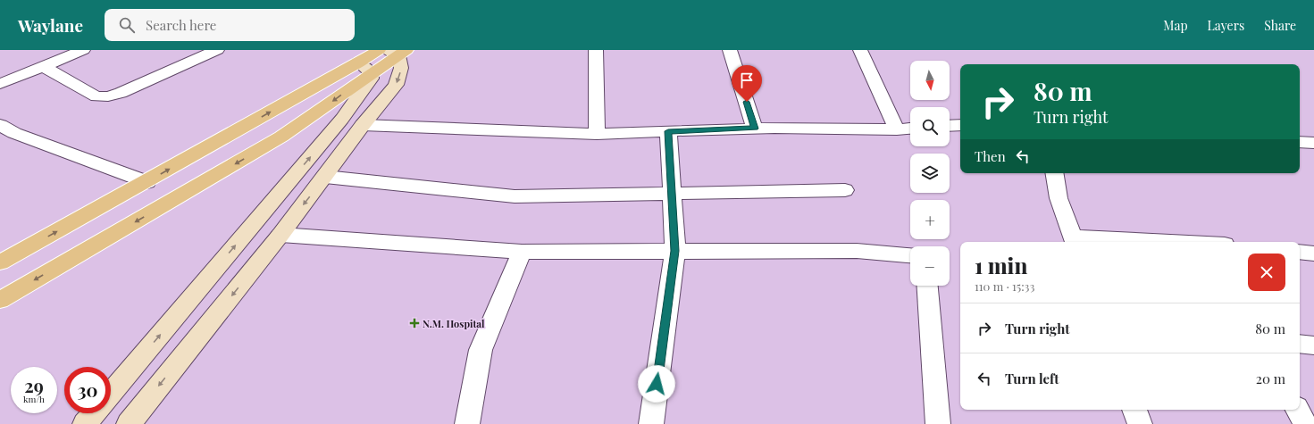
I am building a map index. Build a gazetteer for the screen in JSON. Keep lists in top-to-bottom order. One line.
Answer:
{"places":{"health":["N.M. Hospital"]},"north":"bottom","page":{"header":"Waylane","search":"Search here","nav":["Map","Layers","Share"],"map_buttons":["+","−"],"turn":["80 m","Turn right"],"then":"Then","heading":["1 min","110 m · 15:33"],"list":[{"name":"Turn right","value":"80 m"},{"name":"Turn left","value":"20 m"}],"speed":"29 km/h","limit":"30"}}
